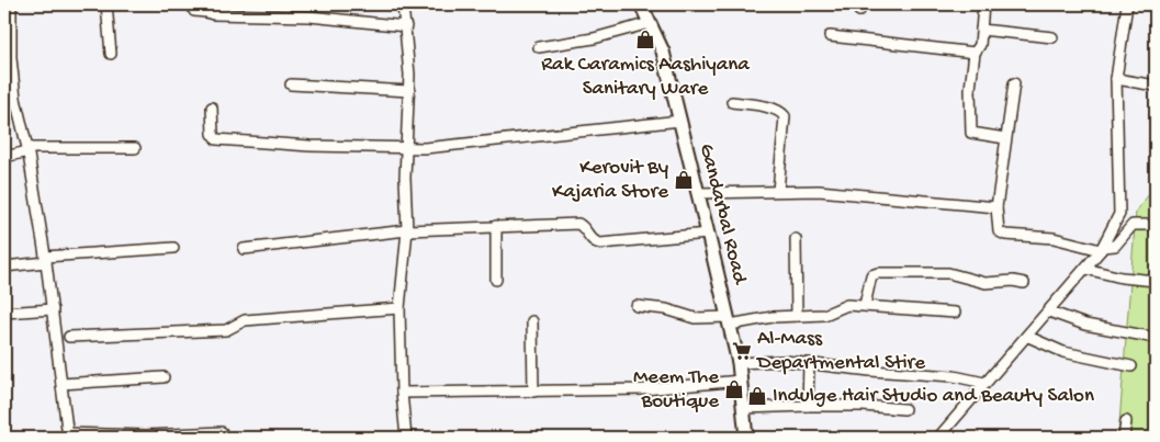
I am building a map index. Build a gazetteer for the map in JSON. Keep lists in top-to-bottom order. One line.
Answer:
{"streets":{"main road":["Gandarbal Road"]},"places":{"shop":["Rak Caramics Aashiyana Sanitary Ware","Kerovit By Kajaria Store","Meem The Boutique","Indulge Hair Studio and Beauty Salon"],"supermarket":["Al-Mass Departmental Stire"]}}
